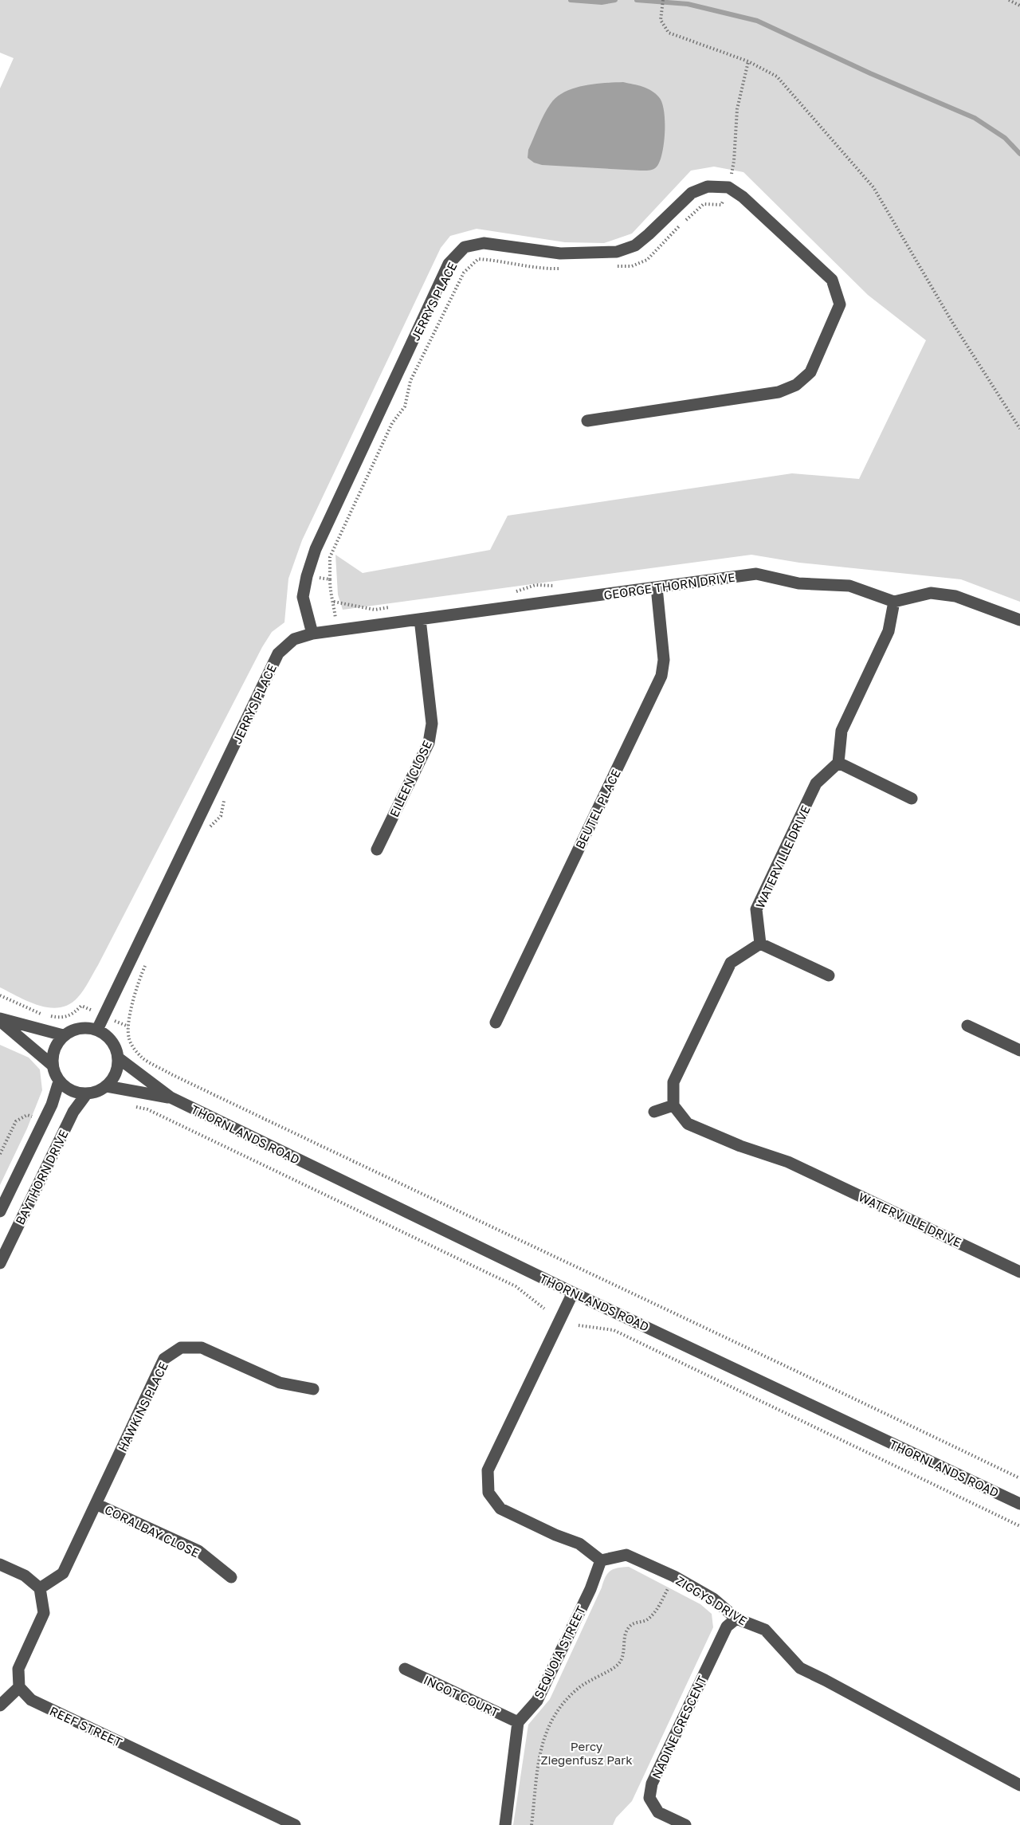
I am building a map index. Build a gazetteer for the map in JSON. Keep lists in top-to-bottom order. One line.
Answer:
{"streets":{"street":["JERRYS PLACE","GEORGE THORN DRIVE","EILEEN CLOSE","BEUTEL PLACE","WATERVILLE DRIVE","THORNLANDS ROAD","BAYTHORN DRIVE","HAWKINS PLACE","CORALBAY CLOSE","ZIGGYS DRIVE","SEQUOIA STREET","INGOT COURT","REEF STREET","NADINE CRESCENT"]},"crossings":[["JERRYS PLACE","GEORGE THORN DRIVE"],["JERRYS PLACE","THORNLANDS ROAD"],["JERRYS PLACE","BAYTHORN DRIVE"],["GEORGE THORN DRIVE","EILEEN CLOSE"],["GEORGE THORN DRIVE","BEUTEL PLACE"],["THORNLANDS ROAD","BAYTHORN DRIVE"],["HAWKINS PLACE","CORALBAY CLOSE"],["ZIGGYS DRIVE","SEQUOIA STREET"],["ZIGGYS DRIVE","NADINE CRESCENT"],["SEQUOIA STREET","INGOT COURT"]],"parks":["Percy Ziegenfusz Park"]}
